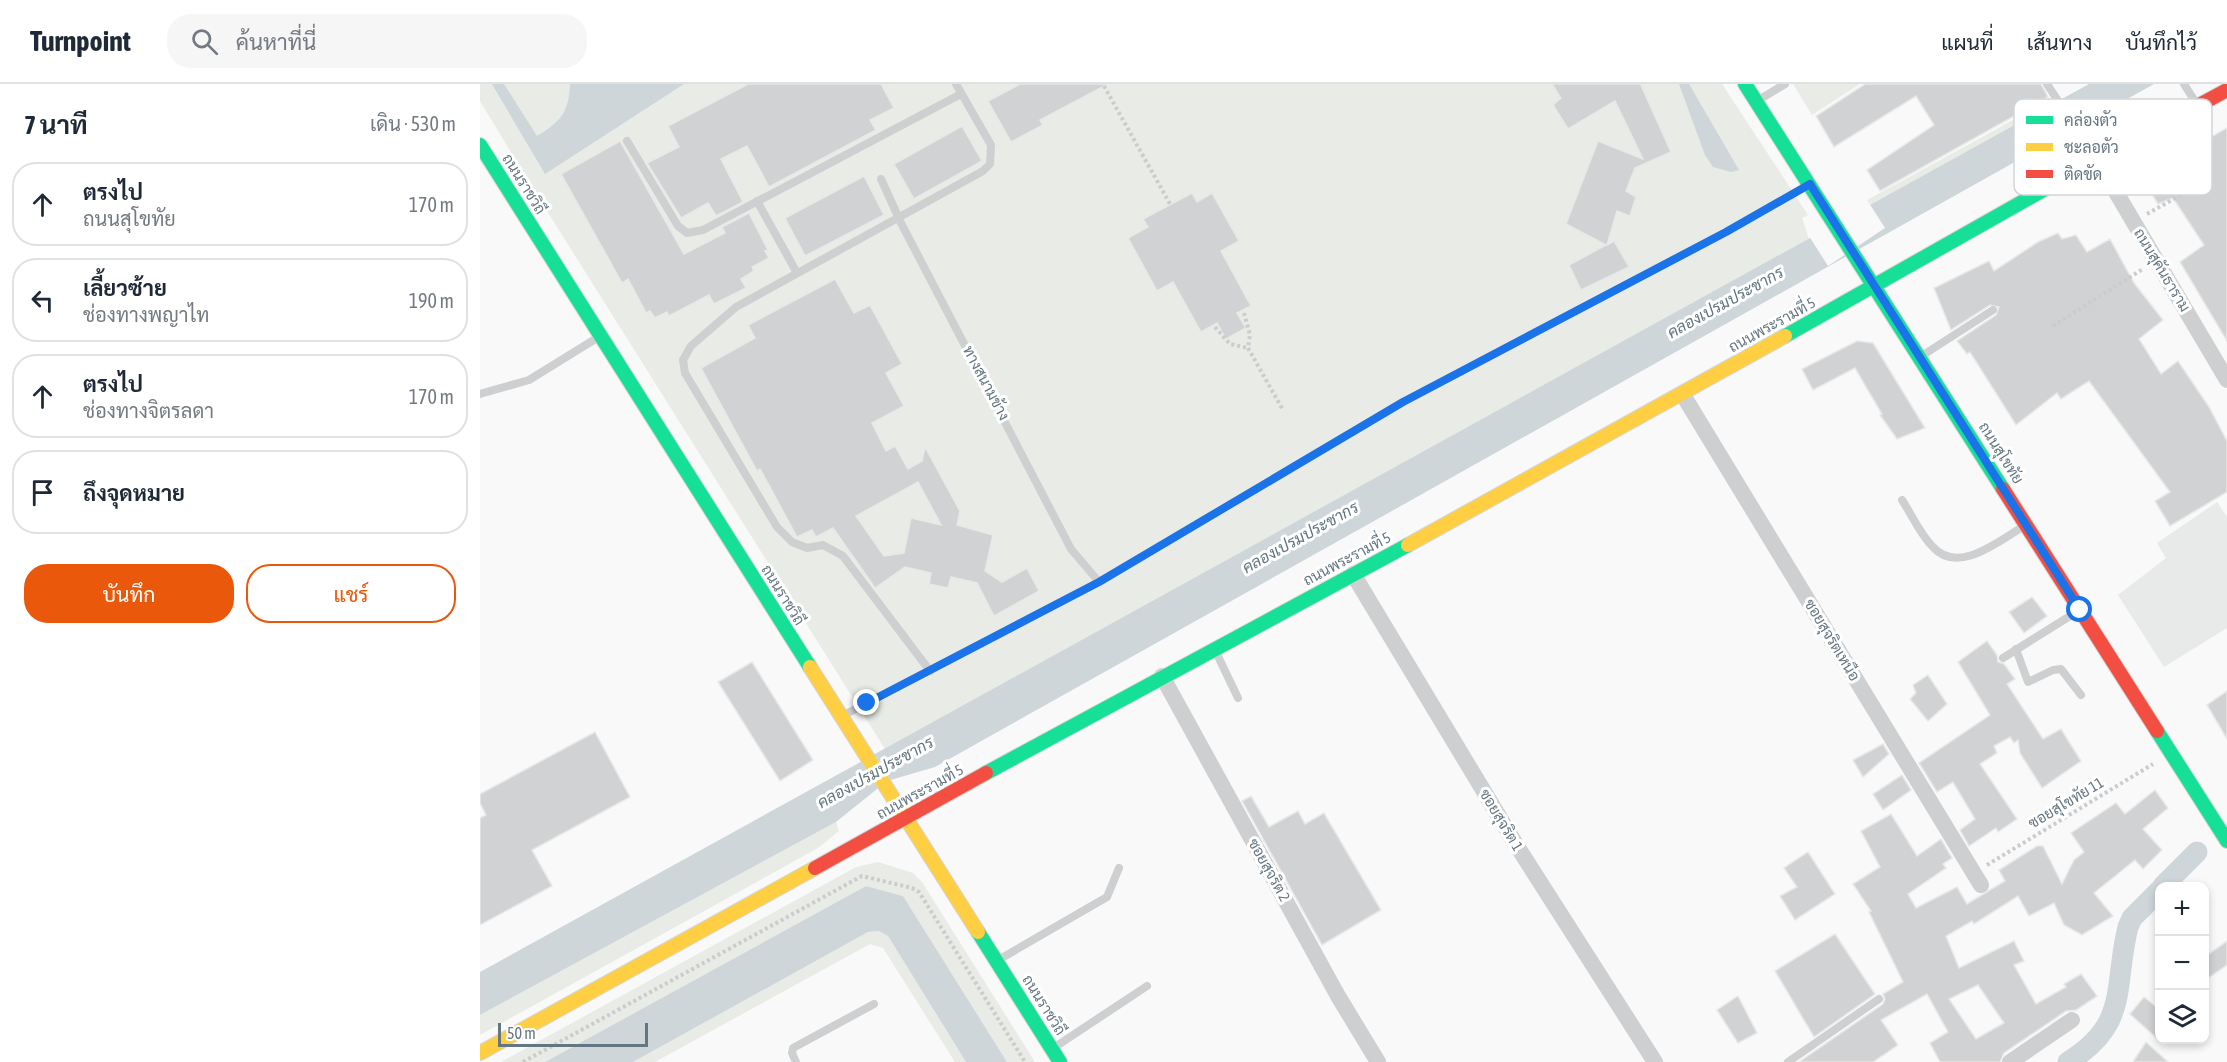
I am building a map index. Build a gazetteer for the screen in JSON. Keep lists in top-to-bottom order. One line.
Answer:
{"streets":{"main road":["ถนนราชวิถี","ถนนพระรามที่ 5","ถนนสุโขทัย"],"street":["ถนนสุคันธาราม","ซอยสุจริตเหนือ","ซอยสุจริต 1","ซอยสุจริต 2"],"lane":["ทางสนามข้าง"],"path":["ซอยสุโขทัย 11"]},"crossings":[["ถนนราชวิถี","ถนนพระรามที่ 5"],["ถนนพระรามที่ 5","ถนนสุโขทัย"],["ถนนพระรามที่ 5","ซอยสุจริตเหนือ"],["ถนนพระรามที่ 5","ซอยสุจริต 1"],["ถนนพระรามที่ 5","ซอยสุจริต 2"],["ถนนสุโขทัย","ซอยสุโขทัย 11"],["ซอยสุจริตเหนือ","ซอยสุโขทัย 11"]],"water":["คลองเปรมประชากร"],"legend":["คล่องตัว","ชะลอตัว","ติดขัด"],"scale_bar":"50 m","page":{"header":"Turnpoint","search":"ค้นหาที่นี่","nav":["แผนที่","เส้นทาง","บันทึกไว้"],"heading":["7 นาที","เดิน · 530 m"],"list":[["ตรงไป","ถนนสุโขทัย","170 m"],["เลี้ยวซ้าย","ช่องทางพญาไท","190 m"],["ตรงไป","ช่องทางจิตรลดา","170 m"],"ถึงจุดหมาย"],"buttons":["บันทึก","แชร์"],"map_buttons":["+","−"],"scale":"50 m"}}
